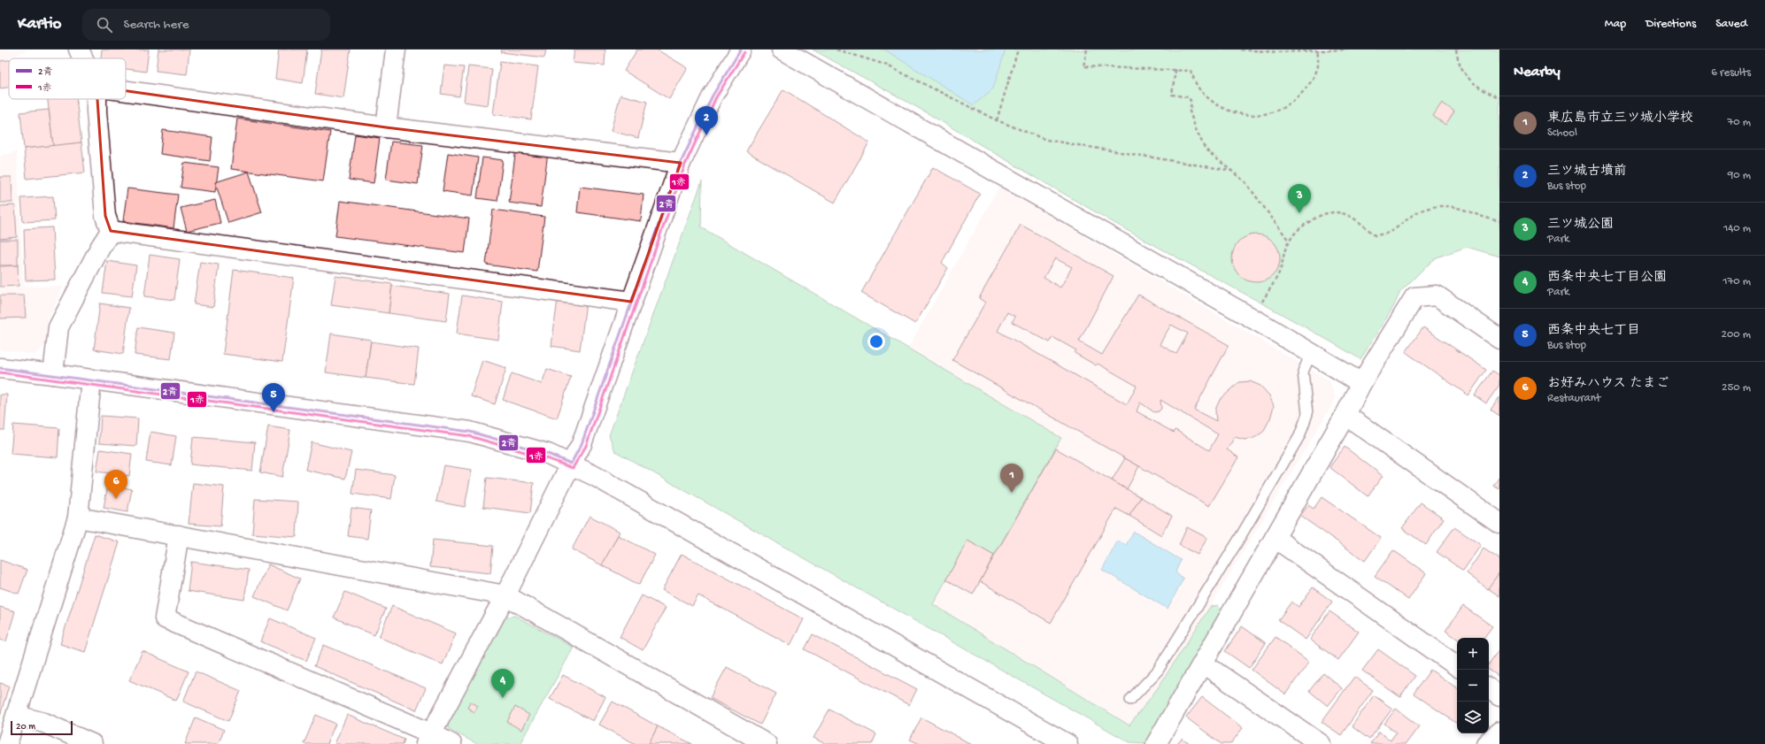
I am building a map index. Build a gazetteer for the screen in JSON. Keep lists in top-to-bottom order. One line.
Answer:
{"lines":["transit line 2青","transit line 1赤"],"legend":["2青","1赤"],"scale_bar":"20 m","page":{"header":"Kartio","search":"Search here","nav":["Map","Directions","Saved"],"heading":["Nearby","6 results"],"list":[{"mark":"1","name":"東広島市立三ツ城小学校","note":"School","value":"70 m"},{"mark":"2","name":"三ツ城古墳前","note":"Bus stop","value":"90 m"},{"mark":"3","name":"三ツ城公園","note":"Park","value":"140 m"},{"mark":"4","name":"西条中央七丁目公園","note":"Park","value":"170 m"},{"mark":"5","name":"西条中央七丁目","note":"Bus stop","value":"200 m"},{"mark":"6","name":"お好みハウス たまご","note":"Restaurant","value":"250 m"}],"pins":["2","3","5","1","6","4"],"map_buttons":["+","−"],"scale":"20 m"}}
